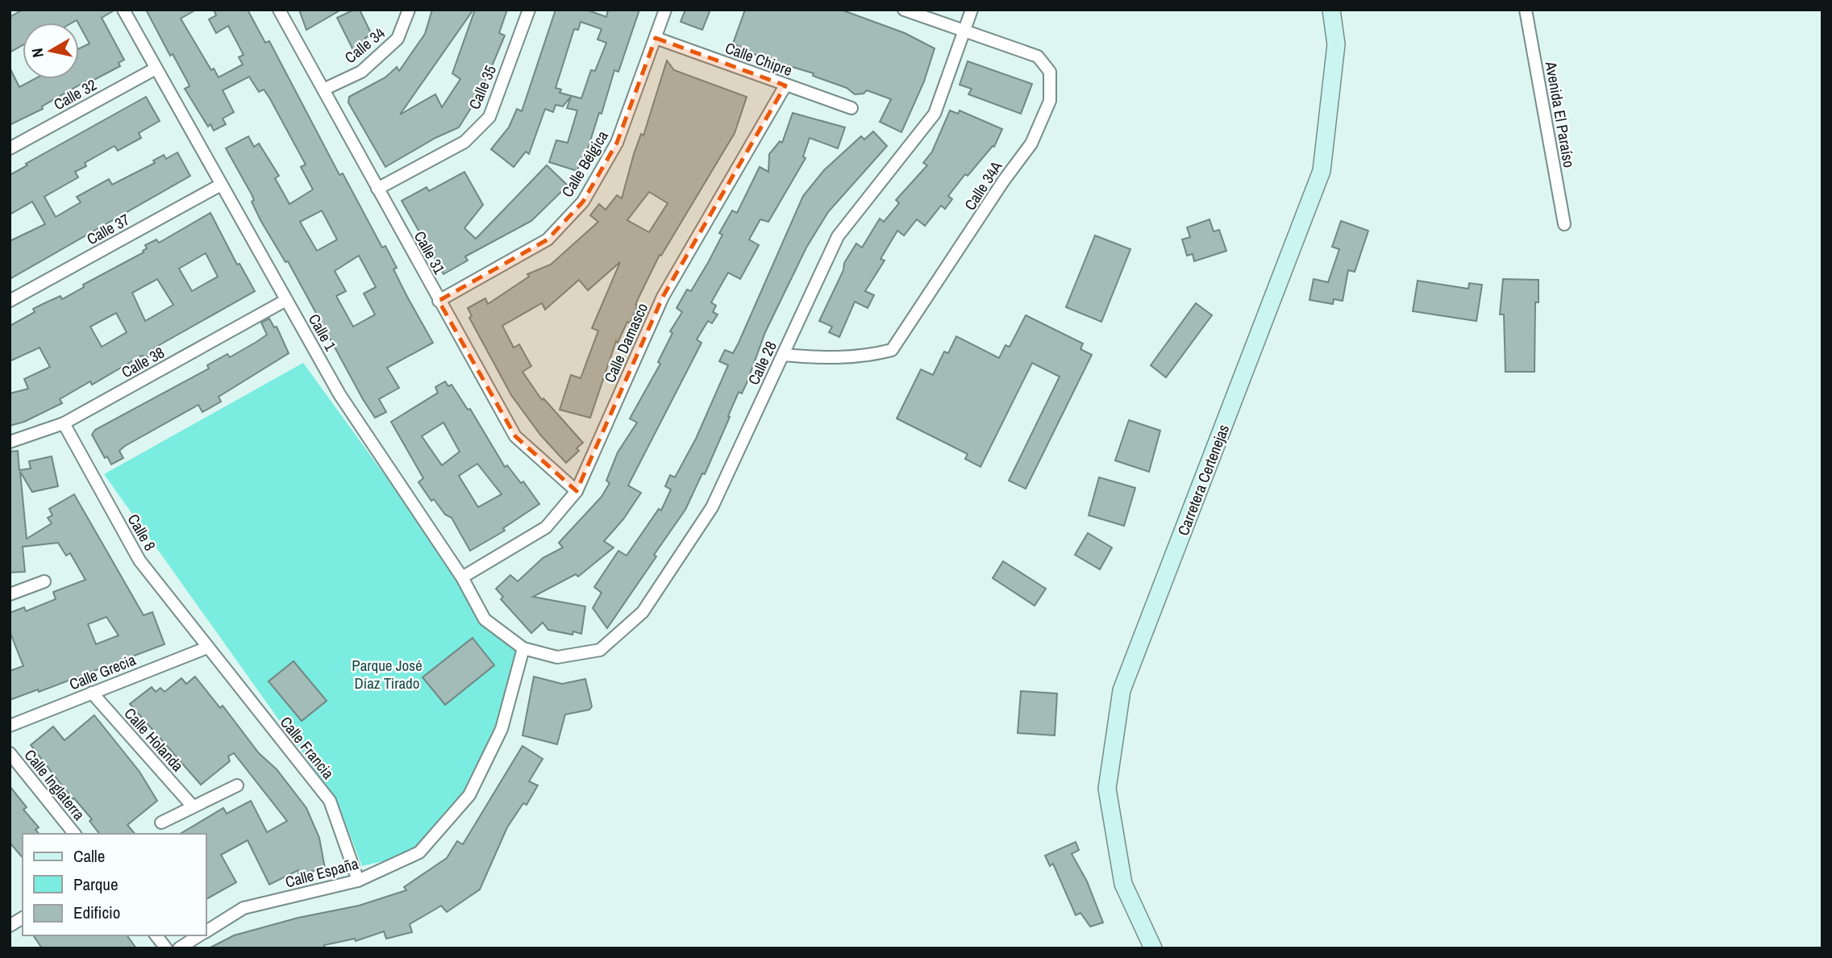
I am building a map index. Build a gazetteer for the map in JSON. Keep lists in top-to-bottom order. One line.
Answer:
{"streets":{"main road":["Carretera Certenejas"],"street":["Calle 34","Calle Chipre","Calle 35","Calle 32","Avenida El Paraíso","Calle Bélgica","Calle 34A","Calle 37","Calle 31","Calle 1","Calle Damasco","Calle 38","Calle 28","Calle 8","Calle Grecia","Calle Holanda","Calle Francia","Calle Inglaterra","Calle España"]},"crossings":[["Calle 34","Calle 31"],["Calle Chipre","Calle Bélgica"],["Calle Chipre","Calle Damasco"],["Calle 35","Calle 31"],["Calle 32","Calle 1"],["Calle Bélgica","Calle 31"],["Calle 34A","Calle 28"],["Calle 37","Calle 1"],["Calle 31","Calle Damasco"],["Calle 1","Calle Damasco"],["Calle 1","Calle 38"],["Calle 1","Calle 28"],["Calle 1","Calle España"],["Calle 38","Calle 8"],["Calle 28","Calle España"],["Calle 8","Calle Grecia"],["Calle 8","Calle Francia"],["Calle Grecia","Calle Holanda"],["Calle Grecia","Calle Francia"],["Calle Francia","Calle España"]],"parks":["Parque José Díaz Tirado"],"legend":["Calle","Parque","Edificio"],"north":"left"}
